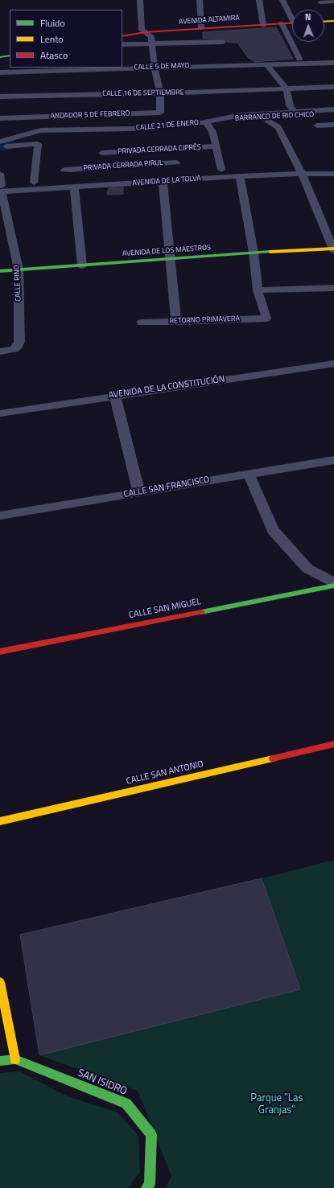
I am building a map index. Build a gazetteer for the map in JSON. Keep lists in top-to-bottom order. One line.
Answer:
{"streets":{"street":["AVENIDA ALTAMIRA","CALLE 5 DE MAYO","CALLE 16 DE SEPTIEMBRE","ANDADOR 5 DE FEBRERO","BARRANCO DE RIO CHICO","CALLE 21 DE ENERO","PRIVADA CERRADA CIPRÉS","PRIVADA CERRADA PIRUL","AVENIDA DE LA TOLVA","AVENIDA DE LOS MAESTROS","CALLE PINO","RETORNO PRIMAVERA","AVENIDA DE LA CONSTITUCIÓN","CALLE SAN FRANCISCO","CALLE SAN MIGUEL","CALLE SAN ANTONIO","SAN ISIDRO"]},"crossings":[["CALLE 16 DE SEPTIEMBRE","ANDADOR 5 DE FEBRERO"],["BARRANCO DE RIO CHICO","CALLE 21 DE ENERO"],["AVENIDA DE LA TOLVA","CALLE PINO"],["AVENIDA DE LOS MAESTROS","CALLE PINO"]],"parks":["Parque \"Las Granjas\""],"legend":["Fluido","Lento","Atasco"],"north":"top"}
